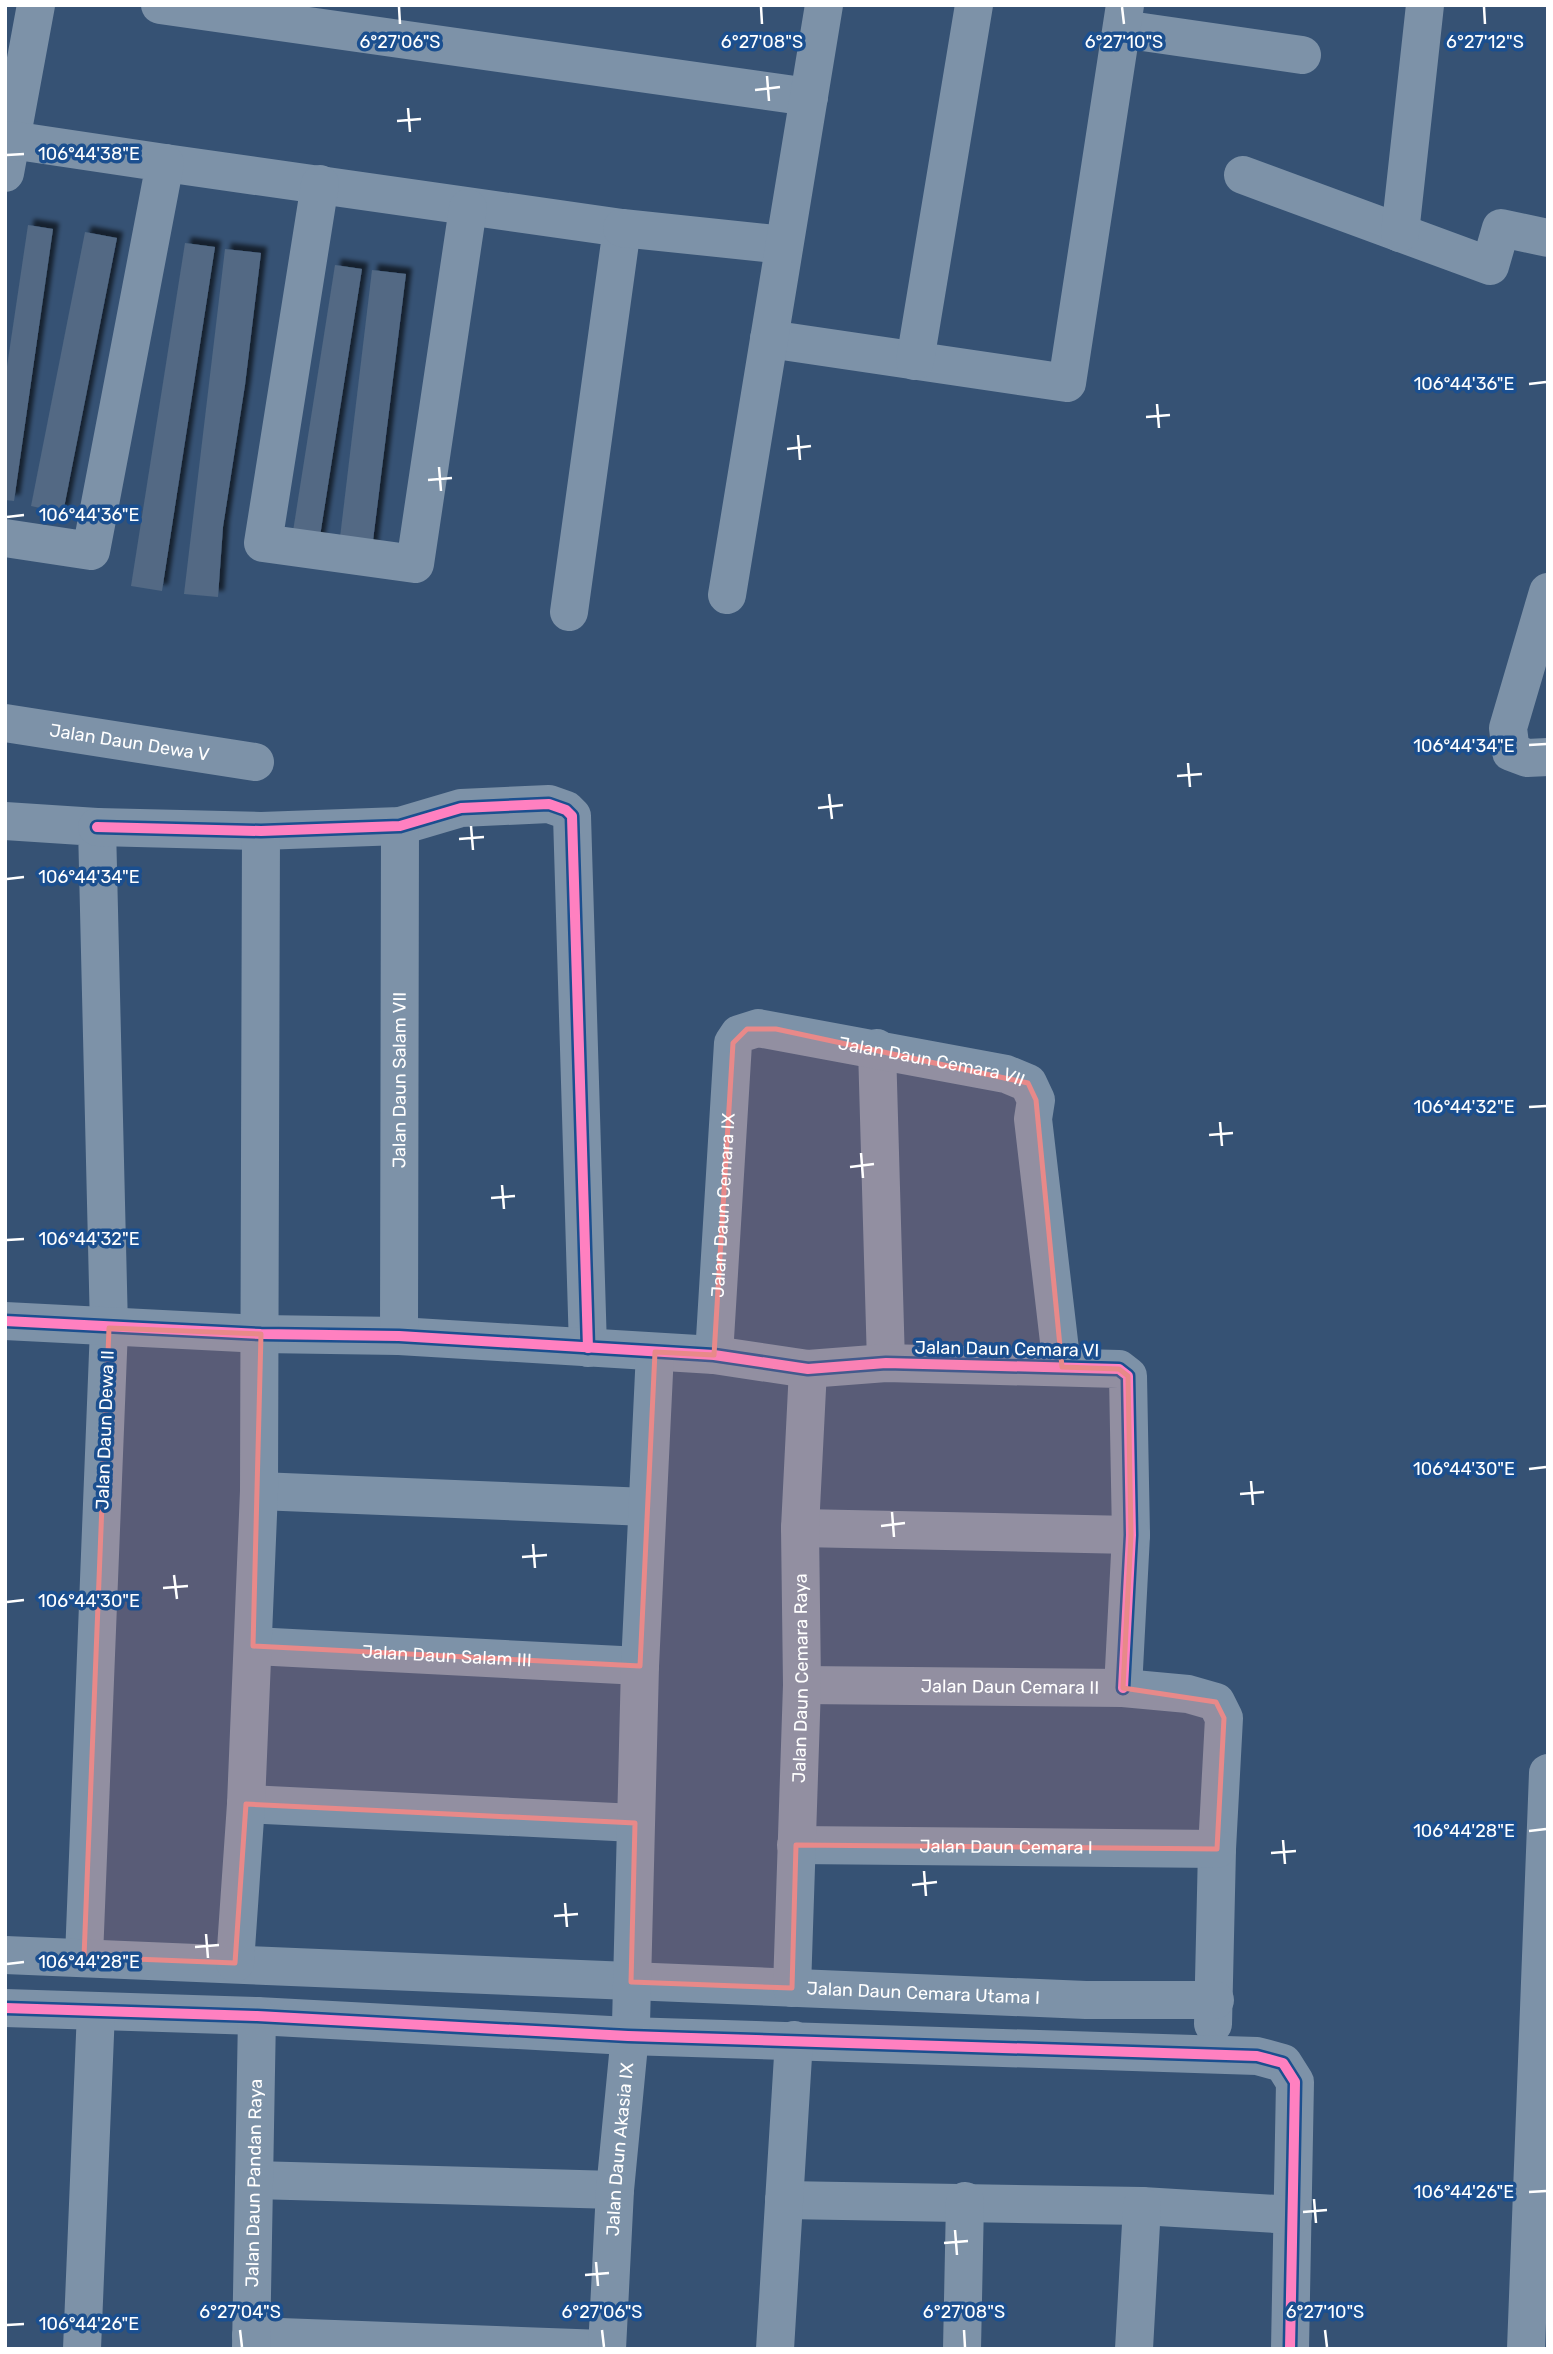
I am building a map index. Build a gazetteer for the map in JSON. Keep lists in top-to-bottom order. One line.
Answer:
{"streets":{"street":["Jalan Daun Dewa V","Jalan Daun Cemara VII","Jalan Daun Salam VII","Jalan Daun Cemara IX","Jalan Daun Cemara VI","Jalan Daun Dewa II","Jalan Daun Salam III","Jalan Daun Cemara Raya","Jalan Daun Cemara II","Jalan Daun Cemara I","Jalan Daun Cemara Utama I","Jalan Daun Akasia IX","Jalan Daun Pandan Raya"]},"crossings":[["Jalan Daun Cemara VII","Jalan Daun Cemara IX"],["Jalan Daun Cemara VII","Jalan Daun Cemara VI"],["Jalan Daun Salam VII","Jalan Daun Cemara VI"],["Jalan Daun Cemara IX","Jalan Daun Cemara VI"],["Jalan Daun Cemara VI","Jalan Daun Dewa II"],["Jalan Daun Cemara VI","Jalan Daun Cemara Raya"],["Jalan Daun Cemara VI","Jalan Daun Akasia IX"],["Jalan Daun Salam III","Jalan Daun Akasia IX"],["Jalan Daun Cemara Raya","Jalan Daun Cemara II"],["Jalan Daun Cemara Raya","Jalan Daun Cemara I"],["Jalan Daun Cemara Raya","Jalan Daun Cemara Utama I"],["Jalan Daun Cemara II","Jalan Daun Cemara I"],["Jalan Daun Cemara Utama I","Jalan Daun Akasia IX"]],"coordinates":["6°27'06\"S","6°27'08\"S","6°27'10\"S","6°27'12\"S","106°44'38\"E","106°44'36\"E","106°44'34\"E","106°44'32\"E","106°44'30\"E","106°44'28\"E","106°44'26\"E","6°27'04\"S"]}
